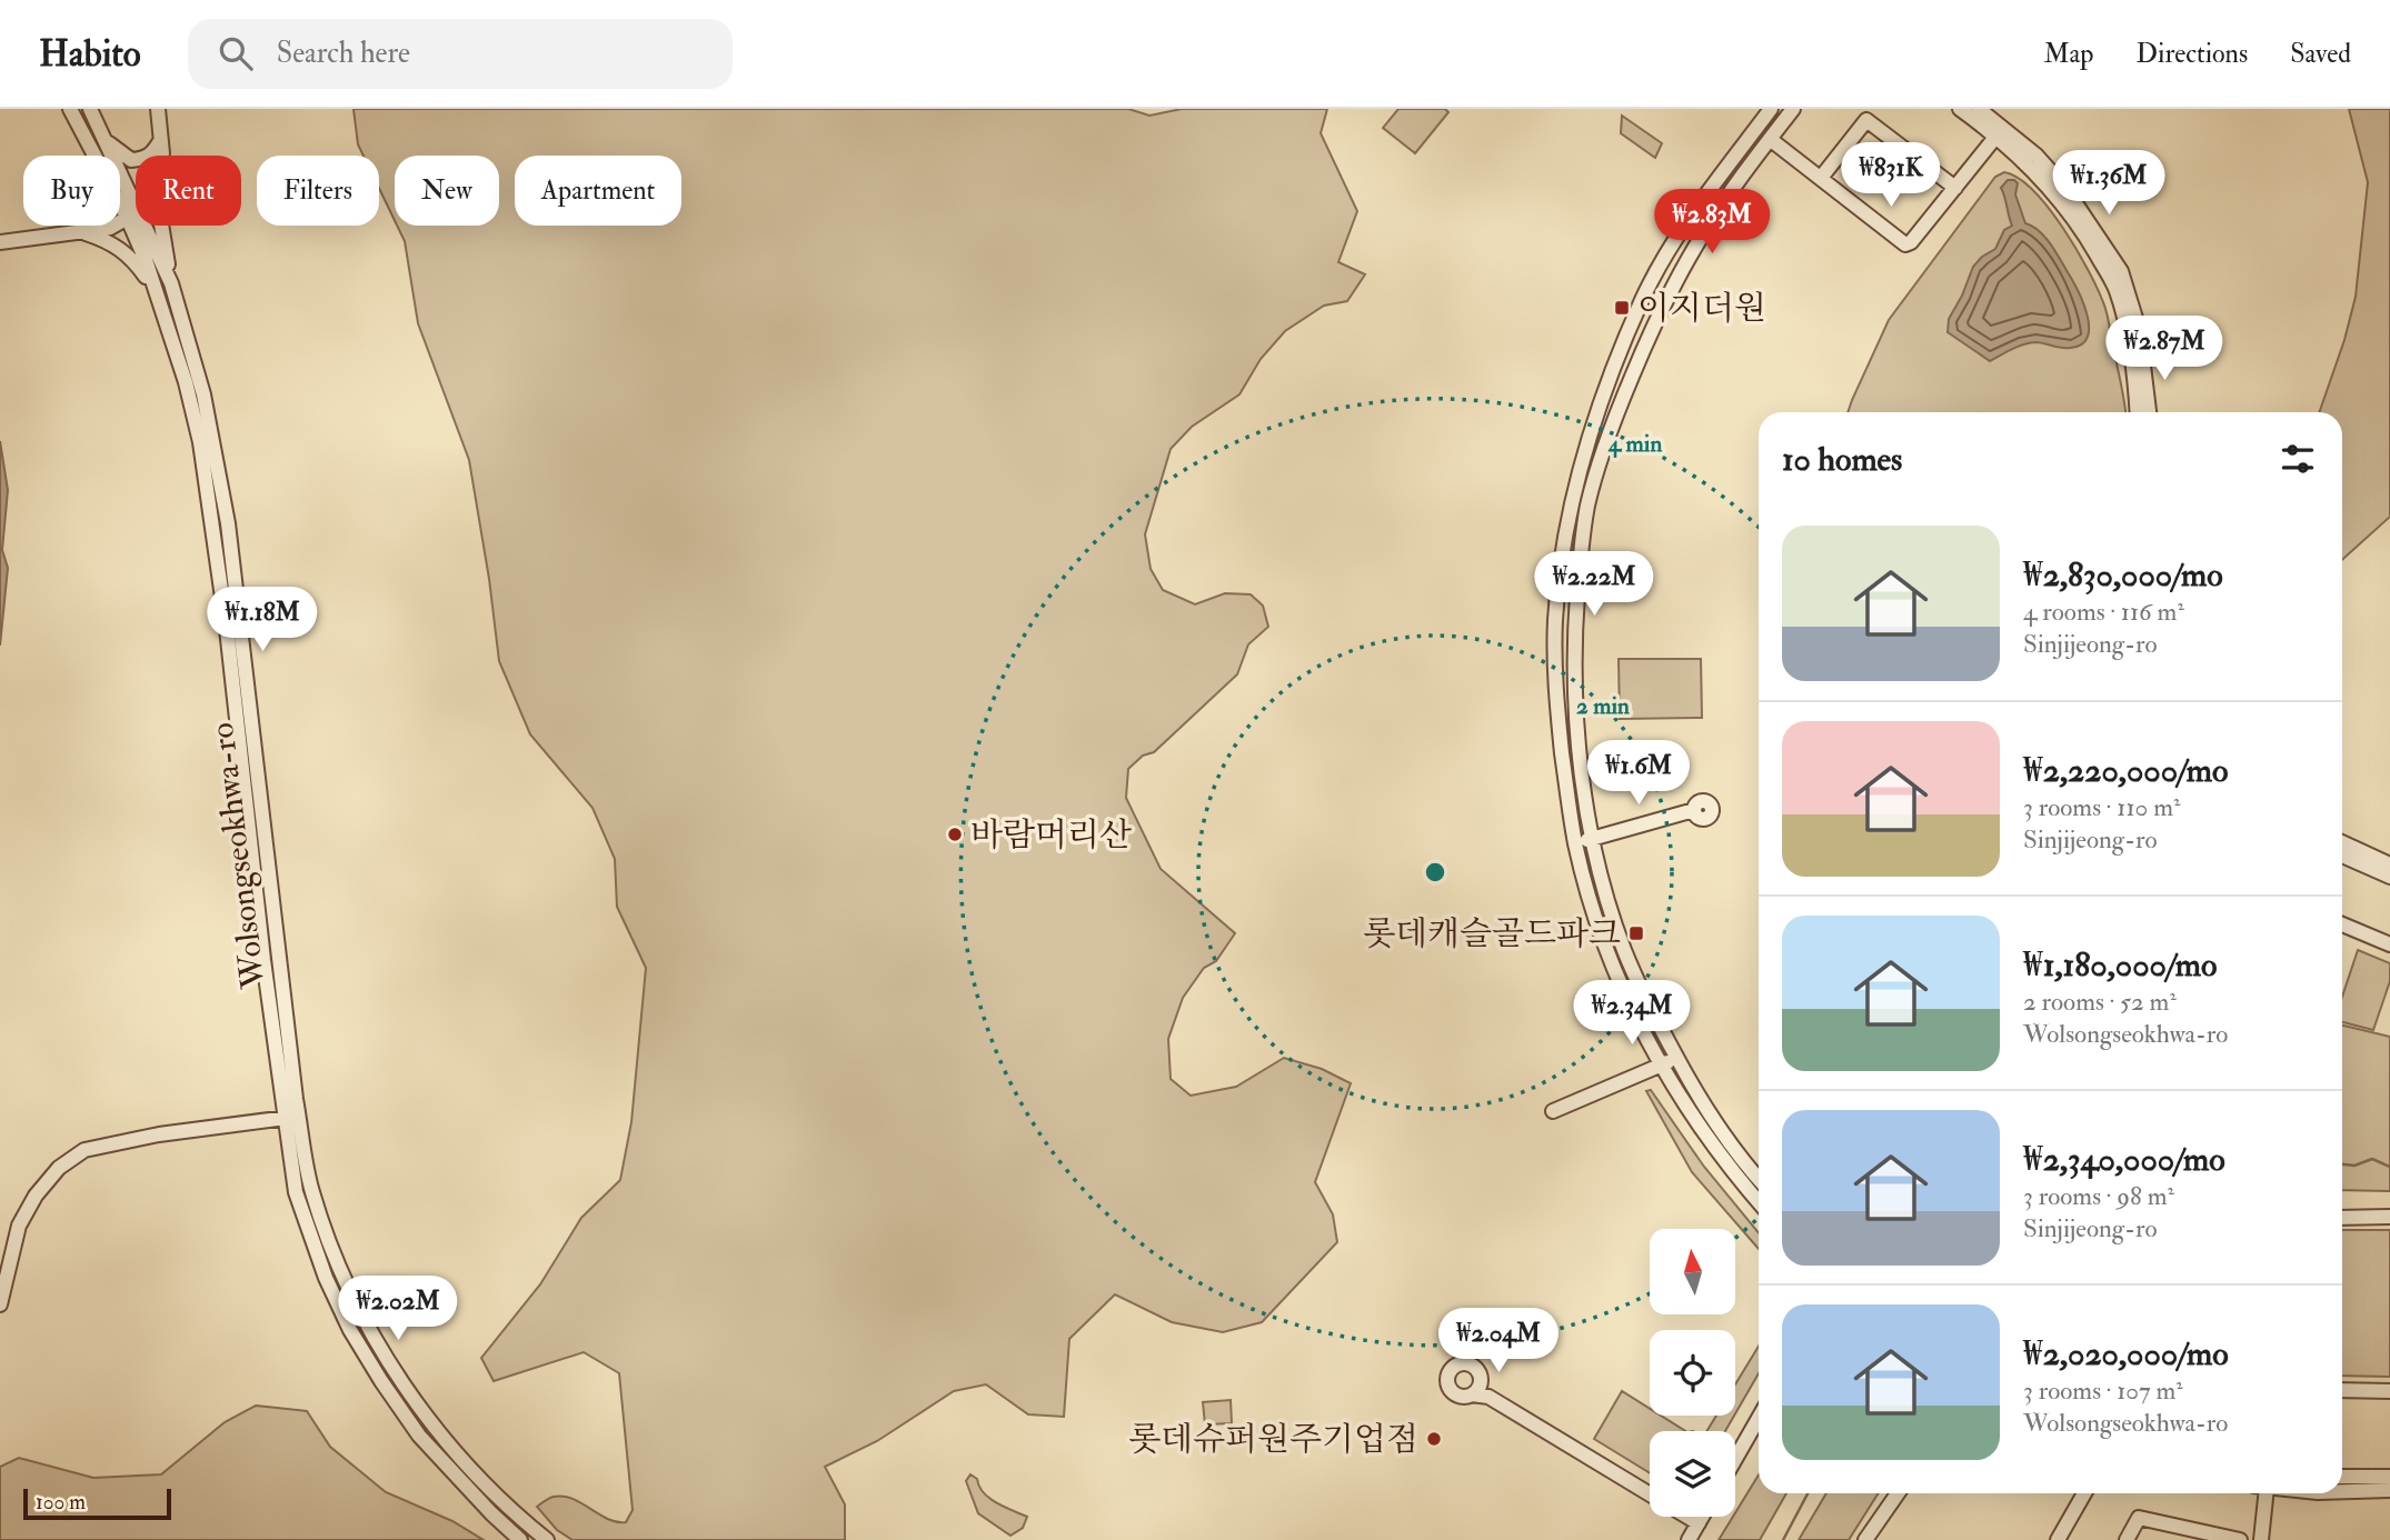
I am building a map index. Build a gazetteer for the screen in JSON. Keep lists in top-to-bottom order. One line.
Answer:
{"streets":{"street":["Wolsongseokhwa-ro"]},"places":{"transit":["이지더원","롯데캐슬골드파크"],"other":["바람머리산","롯데슈퍼원주기업점"]},"scale_bar":"100 m","north":"top","page":{"header":"Habito","search":"Search here","nav":["Map","Directions","Saved"],"price":["₩831K","₩1.36M","₩2.83M","₩2.87M","₩2.22M","₩1.18M","₩1.6M","₩2.34M","₩2.02M","₩2.04M"],"chip":["Buy","Rent","Filters","New","Apartment"],"heading":"10 homes","list":[{"name":"₩2,830,000/mo","note":"4 rooms · 116 m² · Sinjijeong-ro"},{"name":"₩2,220,000/mo","note":"3 rooms · 110 m² · Sinjijeong-ro"},{"name":"₩1,180,000/mo","note":"2 rooms · 52 m² · Wolsongseokhwa-ro"},{"name":"₩2,340,000/mo","note":"3 rooms · 98 m² · Sinjijeong-ro"},{"name":"₩2,020,000/mo","note":"3 rooms · 107 m² · Wolsongseokhwa-ro"}],"scale":"100 m"},"rings":["4 min","2 min"]}
